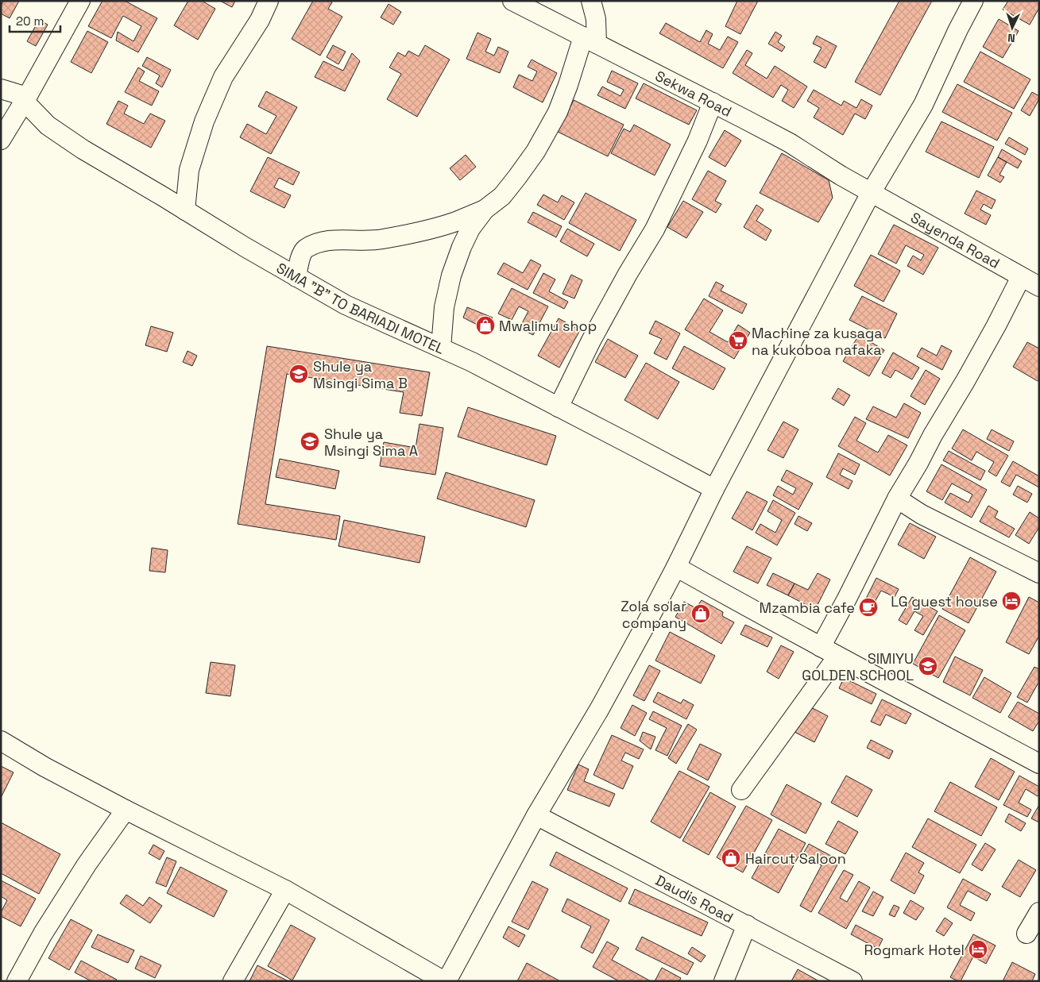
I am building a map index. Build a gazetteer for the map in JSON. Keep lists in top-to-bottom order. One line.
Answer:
{"streets":{"street":["Sekwa Road","Sayenda Road","SIMA \"B\" TO BARIADI MOTEL","Daudis Road"]},"crossings":[["Sekwa Road","Sayenda Road"]],"places":{"shop":["Mwalimu shop","Zola solar company","Haircut Saloon"],"supermarket":["Machine za kusaga na kukoboa nafaka"],"school or university":["Shule ya Msingi Sima B","Shule ya Msingi Sima A","SIMIYU GOLDEN SCHOOL"],"hotel":["LG guest house","Rogmark Hotel"],"cafe":["Mzambia cafe"]},"scale_bar":"20 m","north":"bottom"}
